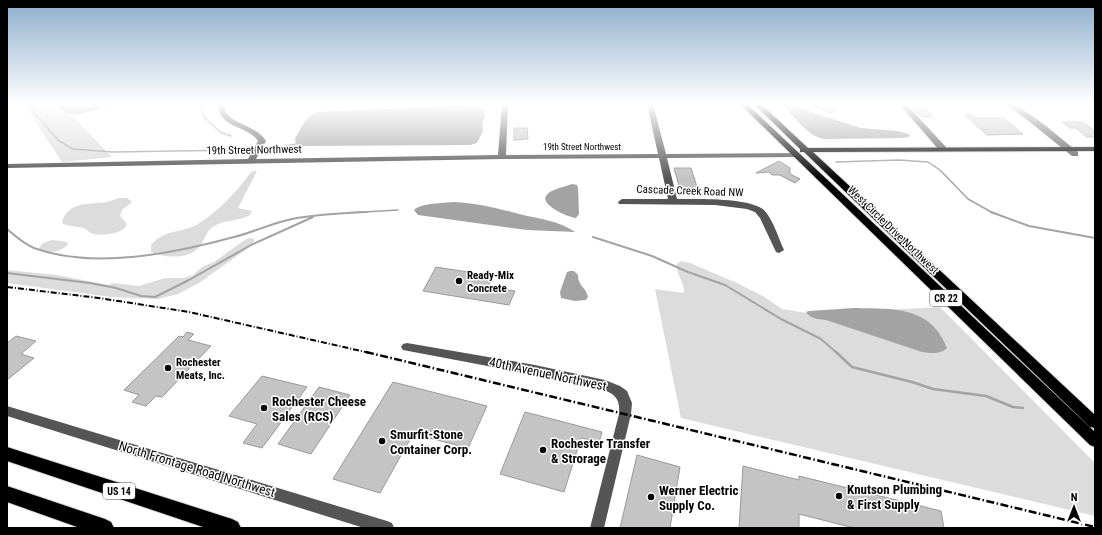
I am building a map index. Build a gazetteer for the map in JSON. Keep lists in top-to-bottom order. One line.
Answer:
{"streets":{"highway":["US 14"],"main road":["19th Street Northwest","West Circle Drive Northwest","CR 22"],"street":["Cascade Creek Road NW","40th Avenue Northwest","North Frontage Road Northwest"]},"crossings":[["19th Street Northwest","West Circle Drive Northwest"]],"places":["Ready-Mix Concrete","Rochester Meats, Inc.","Rochester Cheese Sales (RCS)","Smurfit-Stone Container Corp.","Rochester Transfer & Strorage","Knutson Plumbing & First Supply","Werner Electric Supply Co."],"north":"top"}
